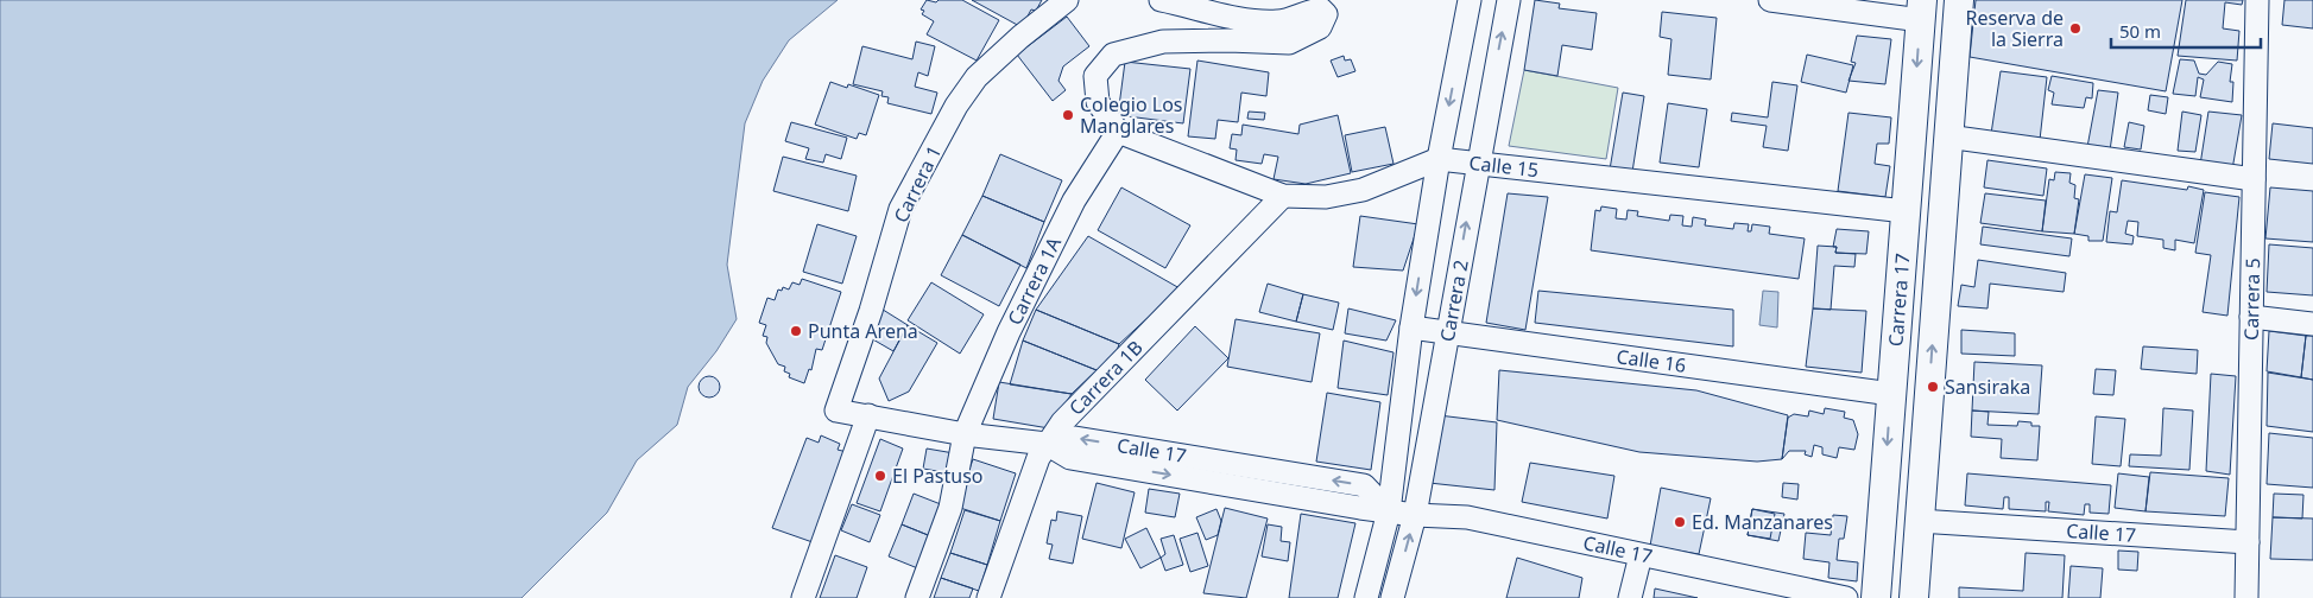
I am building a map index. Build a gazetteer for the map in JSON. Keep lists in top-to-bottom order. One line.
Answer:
{"streets":{"main road":["Carrera 17"],"street":["Calle 15","Carrera 1","Carrera 1A","Carrera 2","Carrera 5","Calle 16","Carrera 1B","Calle 17"]},"crossings":[["Calle 15","Carrera 1A"],["Calle 15","Carrera 2"],["Calle 15","Carrera 17"],["Calle 15","Carrera 1B"],["Carrera 1","Calle 17"],["Carrera 1A","Calle 17"],["Carrera 2","Calle 16"],["Carrera 2","Calle 17"],["Carrera 17","Calle 16"],["Carrera 17","Calle 17"],["Carrera 5","Calle 17"],["Carrera 1B","Calle 17"]],"places":["Reserva de la Sierra","Colegio Los Manglares","Punta Arena","Sansiraka","El Pastuso","Ed. Manzanares"],"scale_bar":"50 m"}
